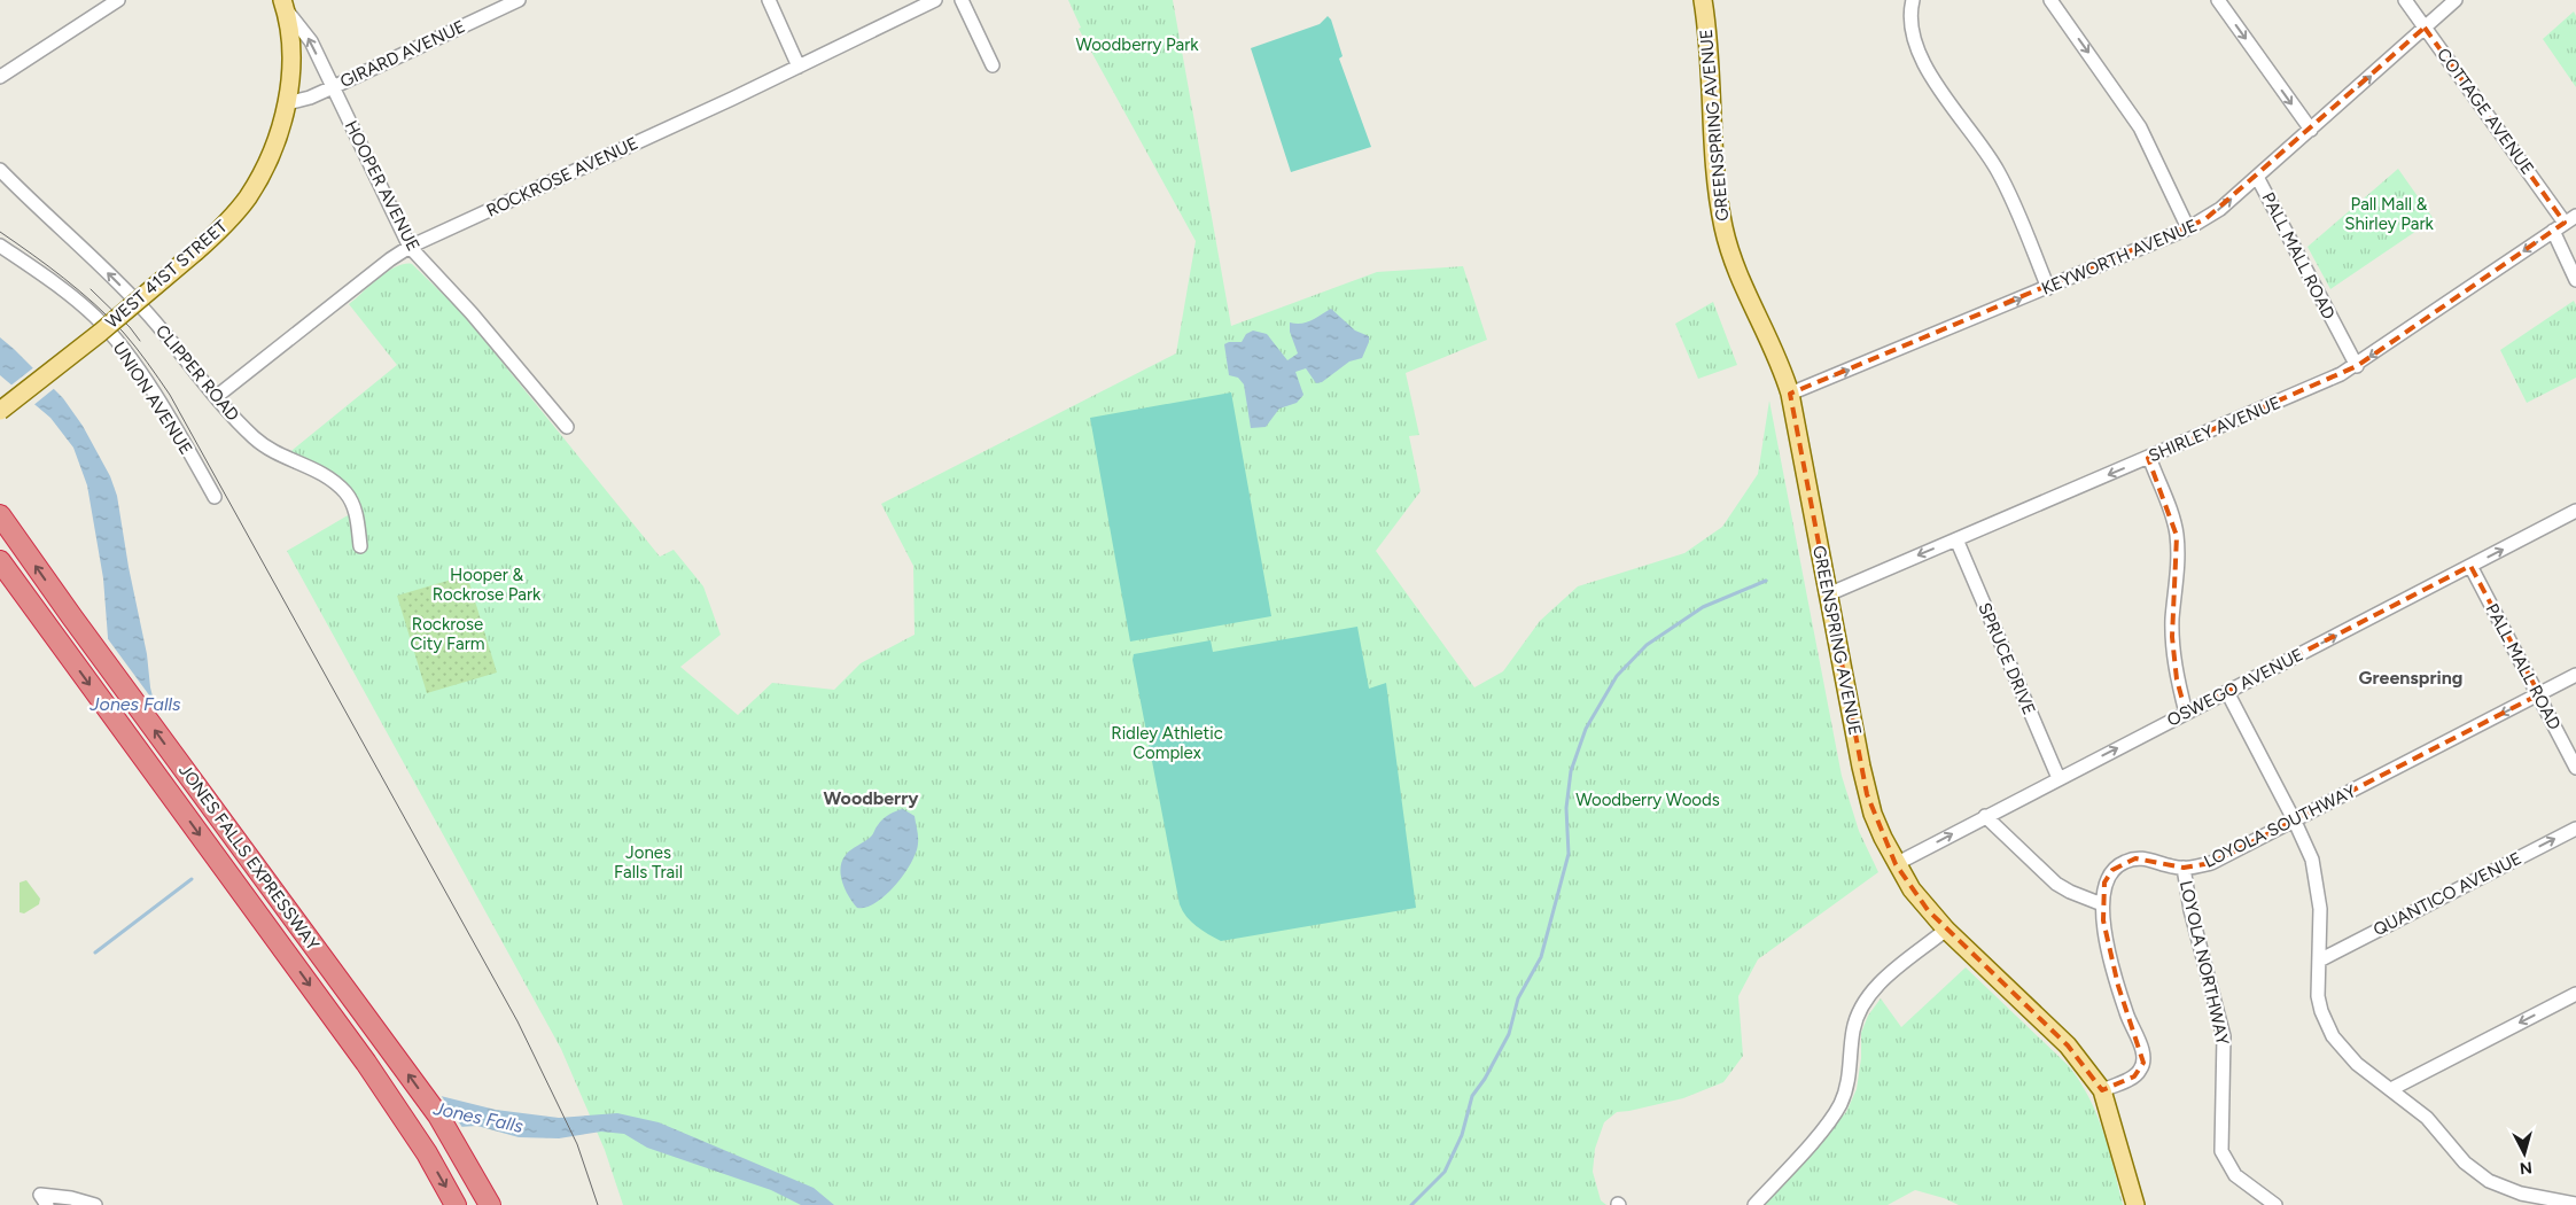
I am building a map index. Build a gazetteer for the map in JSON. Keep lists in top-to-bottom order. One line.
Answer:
{"streets":{"highway":["JONES FALLS EXPRESSWAY"],"main road":["GREENSPRING AVENUE","WEST 41ST STREET"],"street":["GIRARD AVENUE","COTTAGE AVENUE","ROCKROSE AVENUE","HOOPER AVENUE","PALL MALL ROAD","KEYWORTH AVENUE","CLIPPER ROAD","UNION AVENUE","SHIRLEY AVENUE","SPRUCE DRIVE","OSWEGO AVENUE","LOYOLA SOUTHWAY","QUANTICO AVENUE","LOYOLA NORTHWAY"]},"crossings":[["GIRARD AVENUE","HOOPER AVENUE"],["GIRARD AVENUE","WEST 41ST STREET"],["COTTAGE AVENUE","KEYWORTH AVENUE"],["COTTAGE AVENUE","SHIRLEY AVENUE"],["GREENSPRING AVENUE","KEYWORTH AVENUE"],["GREENSPRING AVENUE","SHIRLEY AVENUE"],["GREENSPRING AVENUE","OSWEGO AVENUE"],["GREENSPRING AVENUE","LOYOLA SOUTHWAY"],["ROCKROSE AVENUE","HOOPER AVENUE"],["ROCKROSE AVENUE","CLIPPER ROAD"],["HOOPER AVENUE","WEST 41ST STREET"],["PALL MALL ROAD","KEYWORTH AVENUE"],["PALL MALL ROAD","SHIRLEY AVENUE"],["PALL MALL ROAD","OSWEGO AVENUE"],["PALL MALL ROAD","LOYOLA SOUTHWAY"],["SHIRLEY AVENUE","SPRUCE DRIVE"],["SPRUCE DRIVE","OSWEGO AVENUE"],["LOYOLA SOUTHWAY","LOYOLA NORTHWAY"]],"one_way":["KEYWORTH AVENUE","CLIPPER ROAD","SHIRLEY AVENUE","OSWEGO AVENUE","LOYOLA SOUTHWAY","QUANTICO AVENUE"],"districts":["Greenspring","Woodberry"],"water":["Jones Falls"],"parks":["Woodberry Park","Pall Mall & Shirley Park","Hooper & Rockrose Park","Rockrose City Farm","Ridley Athletic Complex","Woodberry Woods","Jones Falls Trail"],"north":"bottom"}
